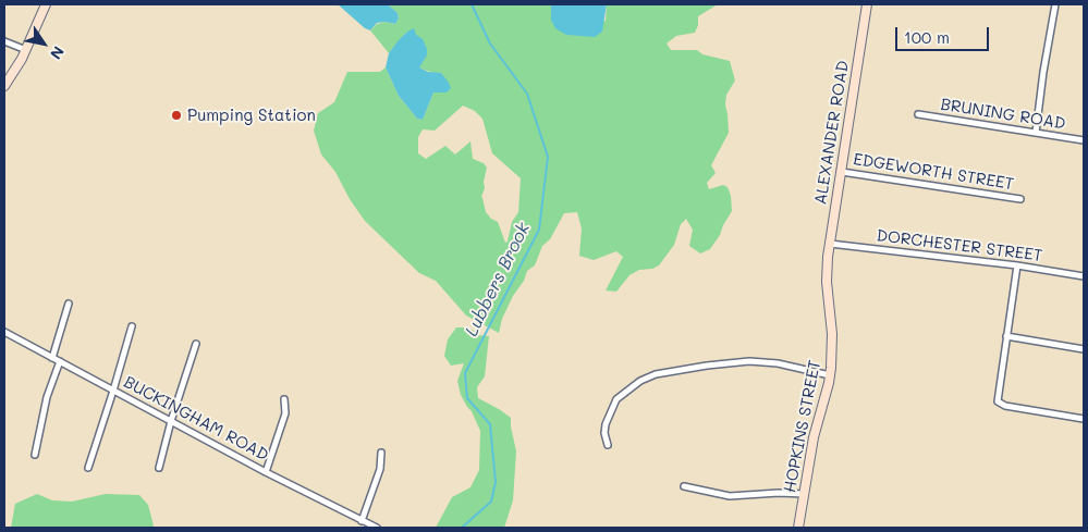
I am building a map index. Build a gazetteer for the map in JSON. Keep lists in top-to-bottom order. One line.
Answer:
{"streets":{"street":["BRUNING ROAD","ALEXANDER ROAD","EDGEWORTH STREET","DORCHESTER STREET","BUCKINGHAM ROAD","HOPKINS STREET"]},"crossings":[["ALEXANDER ROAD","EDGEWORTH STREET"],["ALEXANDER ROAD","DORCHESTER STREET"],["ALEXANDER ROAD","HOPKINS STREET"]],"water":["Lubbers Brook"],"places":["Pumping Station"],"scale_bar":"100 m","north":"bottom right"}
